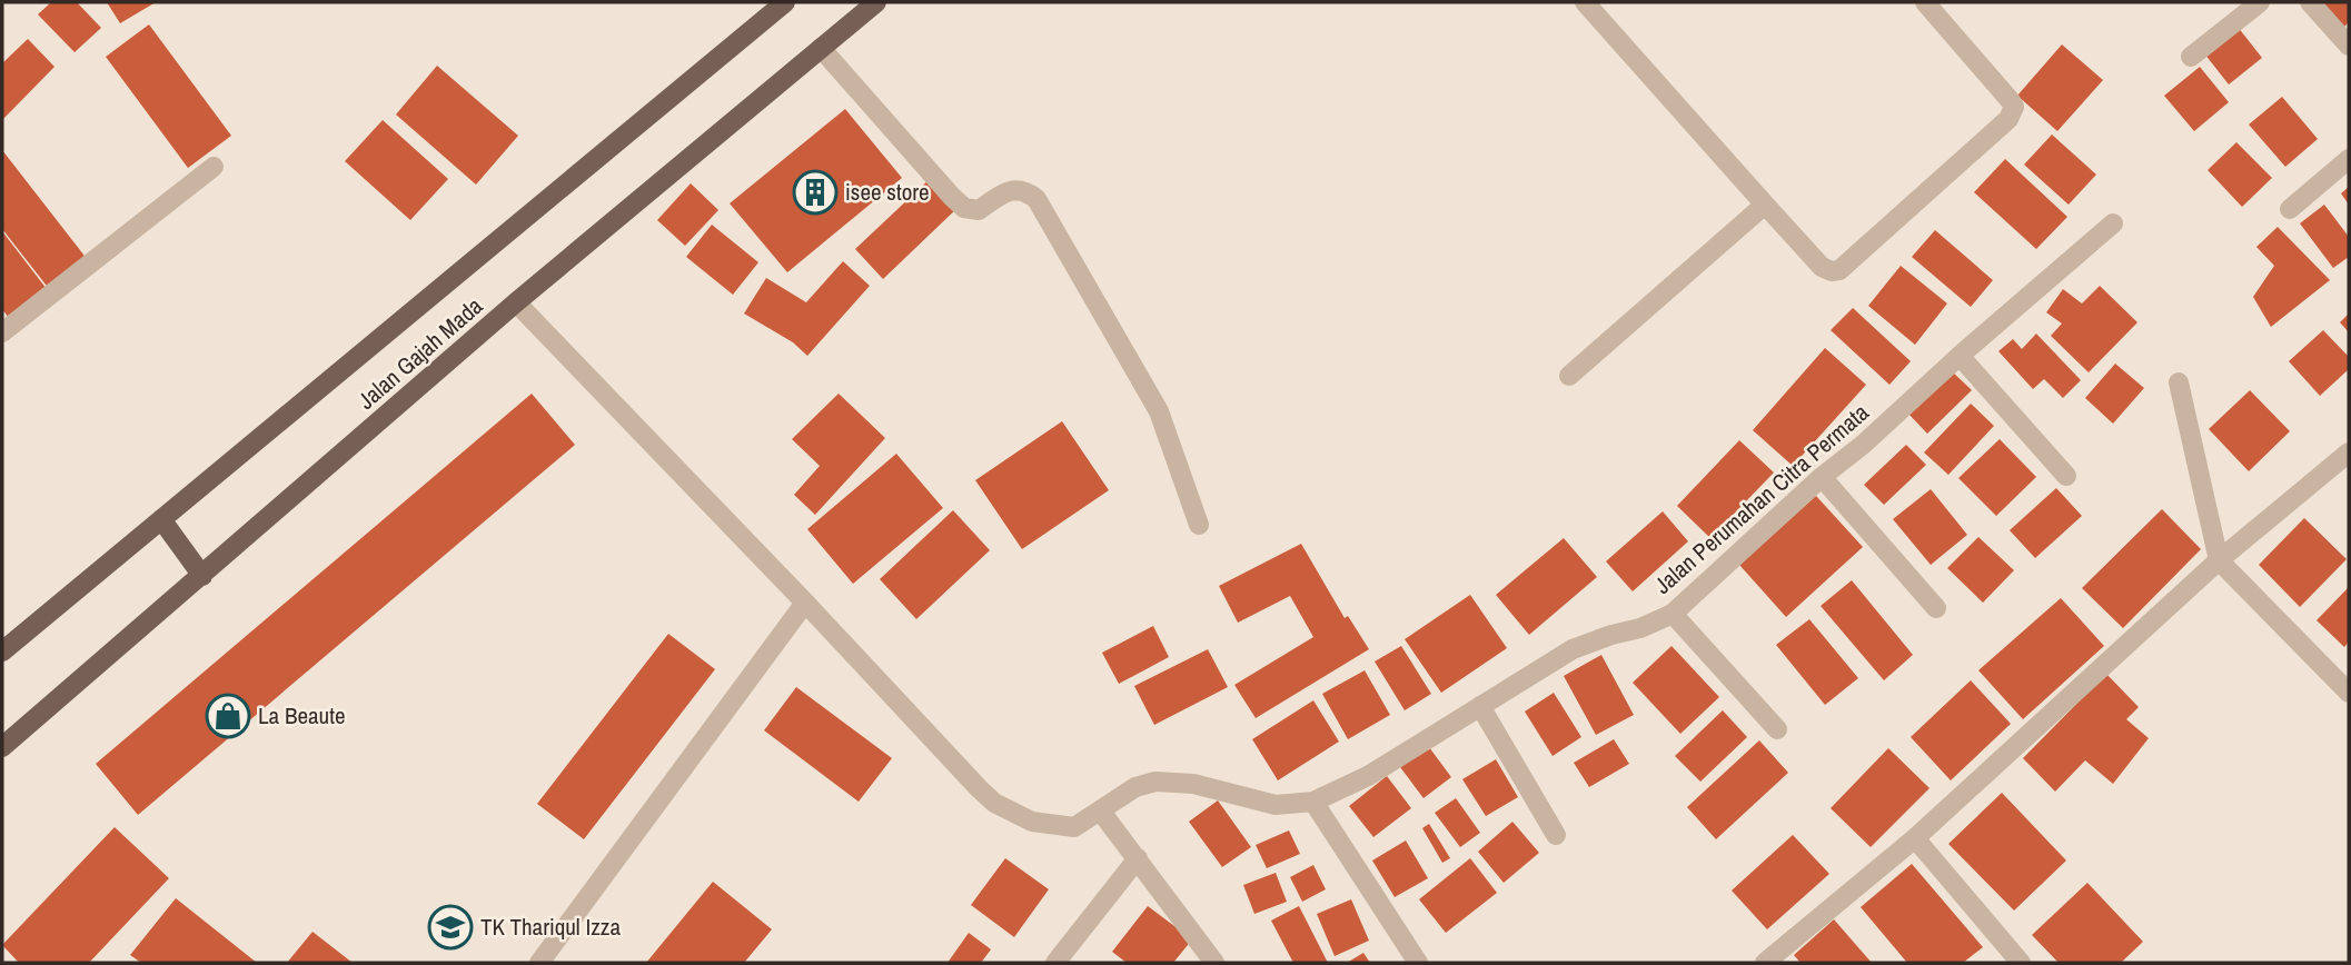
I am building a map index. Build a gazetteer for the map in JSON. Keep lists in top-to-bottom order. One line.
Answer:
{"streets":{"main road":["Jalan Gajah Mada"],"street":["Jalan Perumahan Citra Permata"]},"crossings":[["Jalan Gajah Mada","Jalan Perumahan Citra Permata"]],"places":{"building":["isee store"],"shop":["La Beaute"],"school or university":["TK Thariqul Izza"]}}
